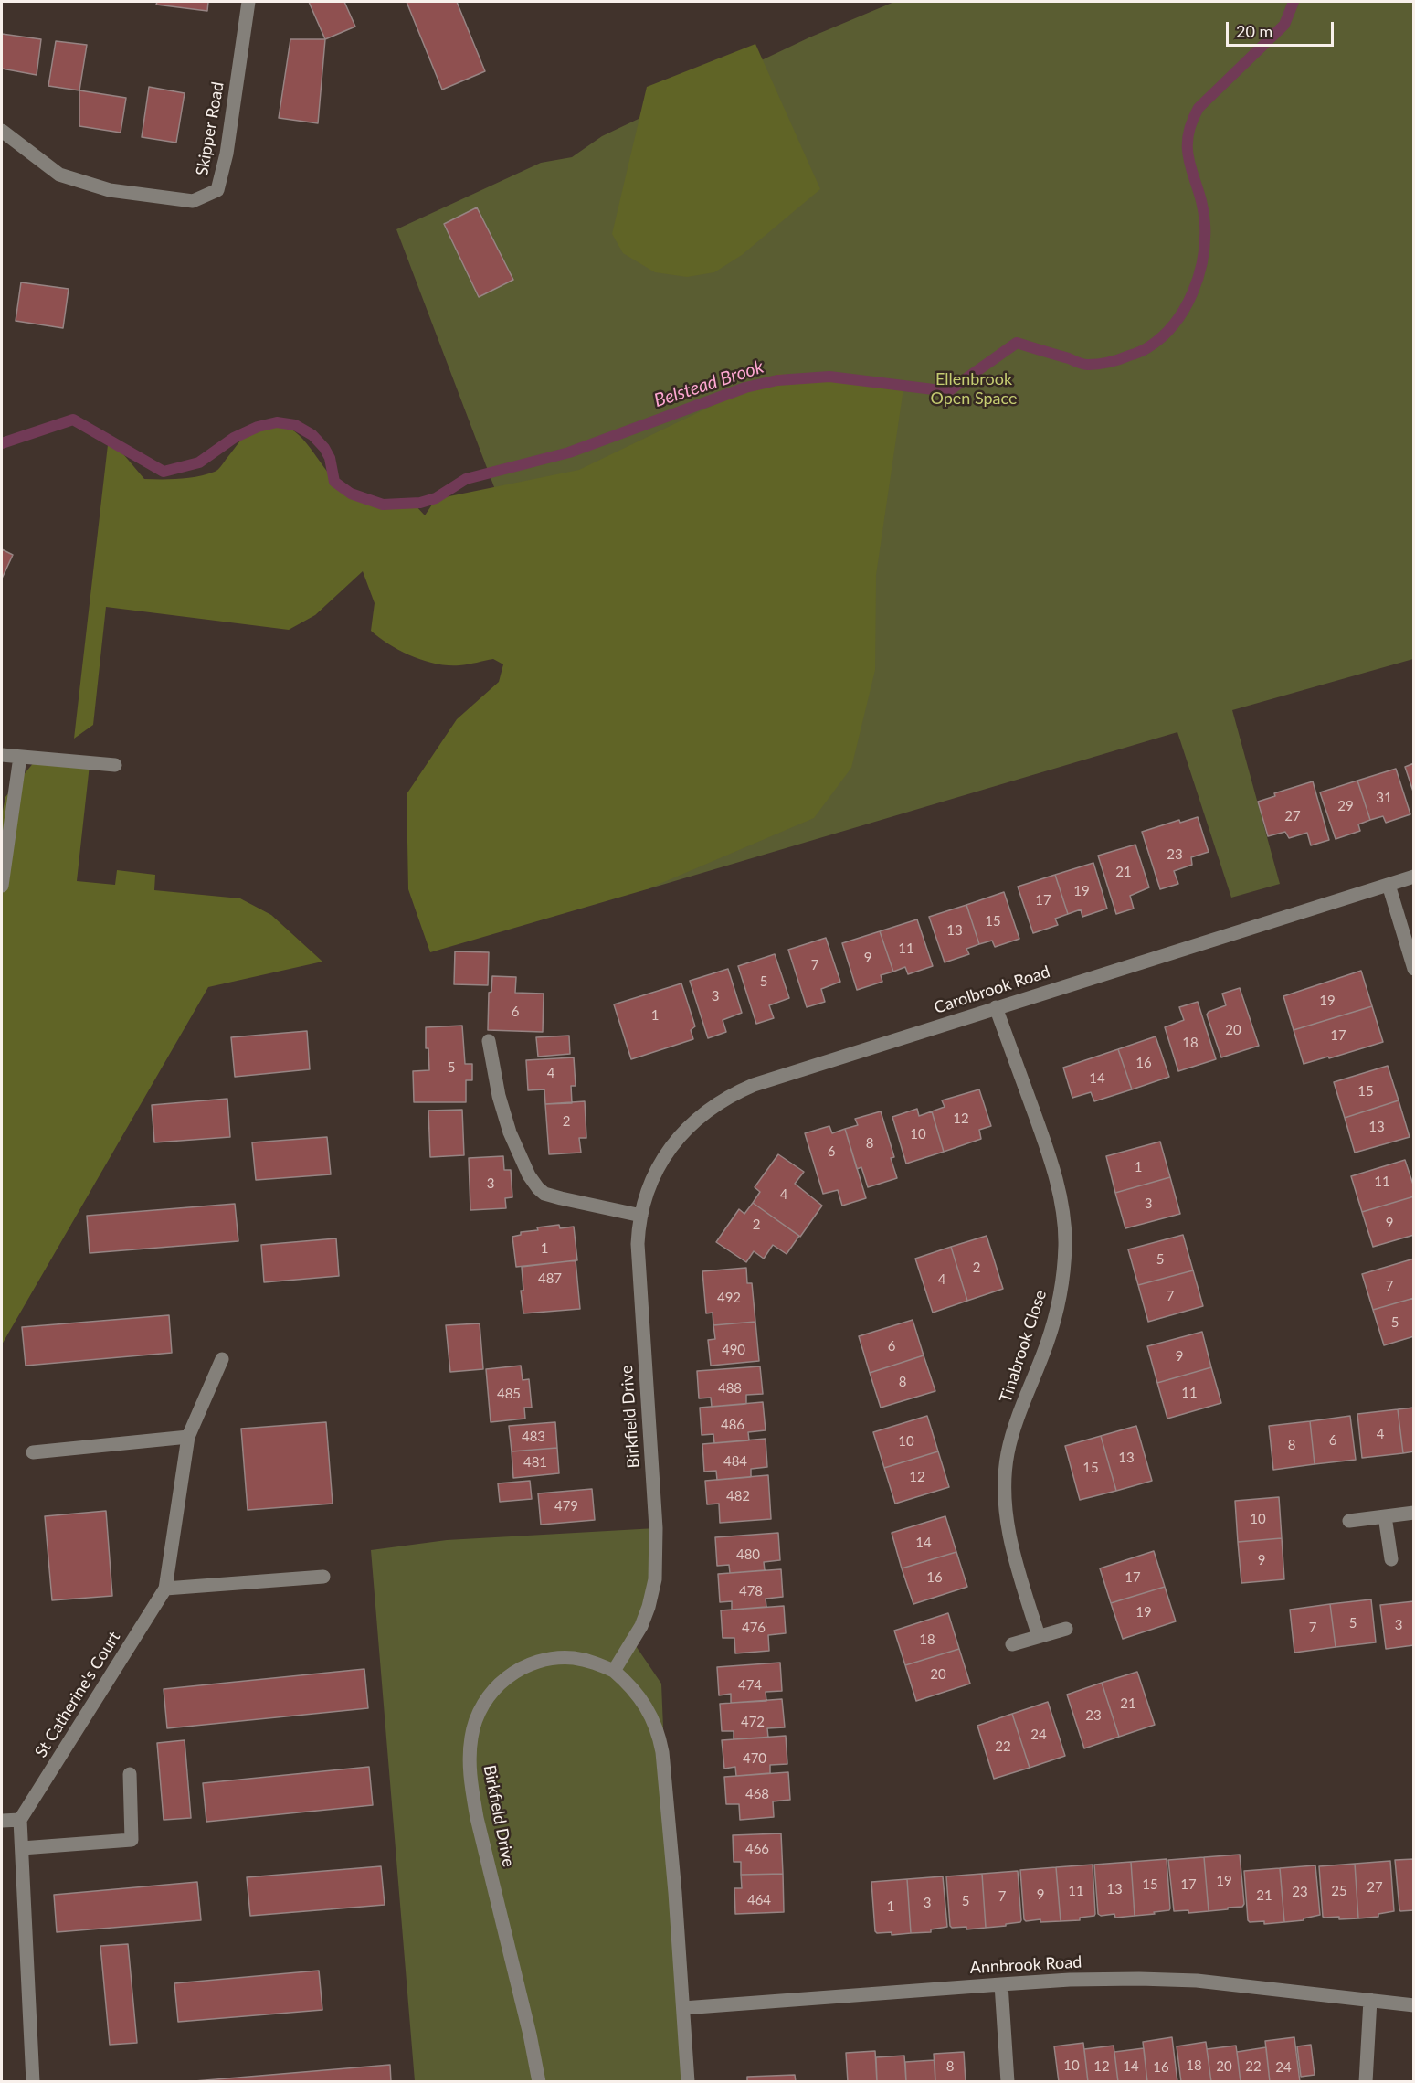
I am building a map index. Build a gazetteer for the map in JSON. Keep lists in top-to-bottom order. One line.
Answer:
{"streets":{"street":["Skipper Road","Carolbrook Road","Tinabrook Close","Birkfield Drive","St Catherine's Court","Annbrook Road"]},"crossings":[["Carolbrook Road","Tinabrook Close"],["Carolbrook Road","Birkfield Drive"],["Birkfield Drive","Annbrook Road"]],"water":["Belstead Brook"],"parks":["Ellenbrook Open Space"],"house_numbers":["31","29","27","23","21","19","17","15","13","11","9","7","5","3","19","6","1","20","17","18","16","5","4","14","15","12","2","13","10","8","6","1","11","3","4","3","9","2","1","5","2","487","4","7","7","492","5","6","490","9","8","488","11","485","486","4","483","6","10","8","13","484","481","15","12","482","479","10","14","480","9","16","17","478","19","5","3","476","7","18","20","474","21","23","472","24","22","470","468","466","19","15","17","27","13","11","25","23","9","21","7","464","5","3","1","10","18","8","12","14","20","22","16","24"],"scale_bar":"20 m"}
